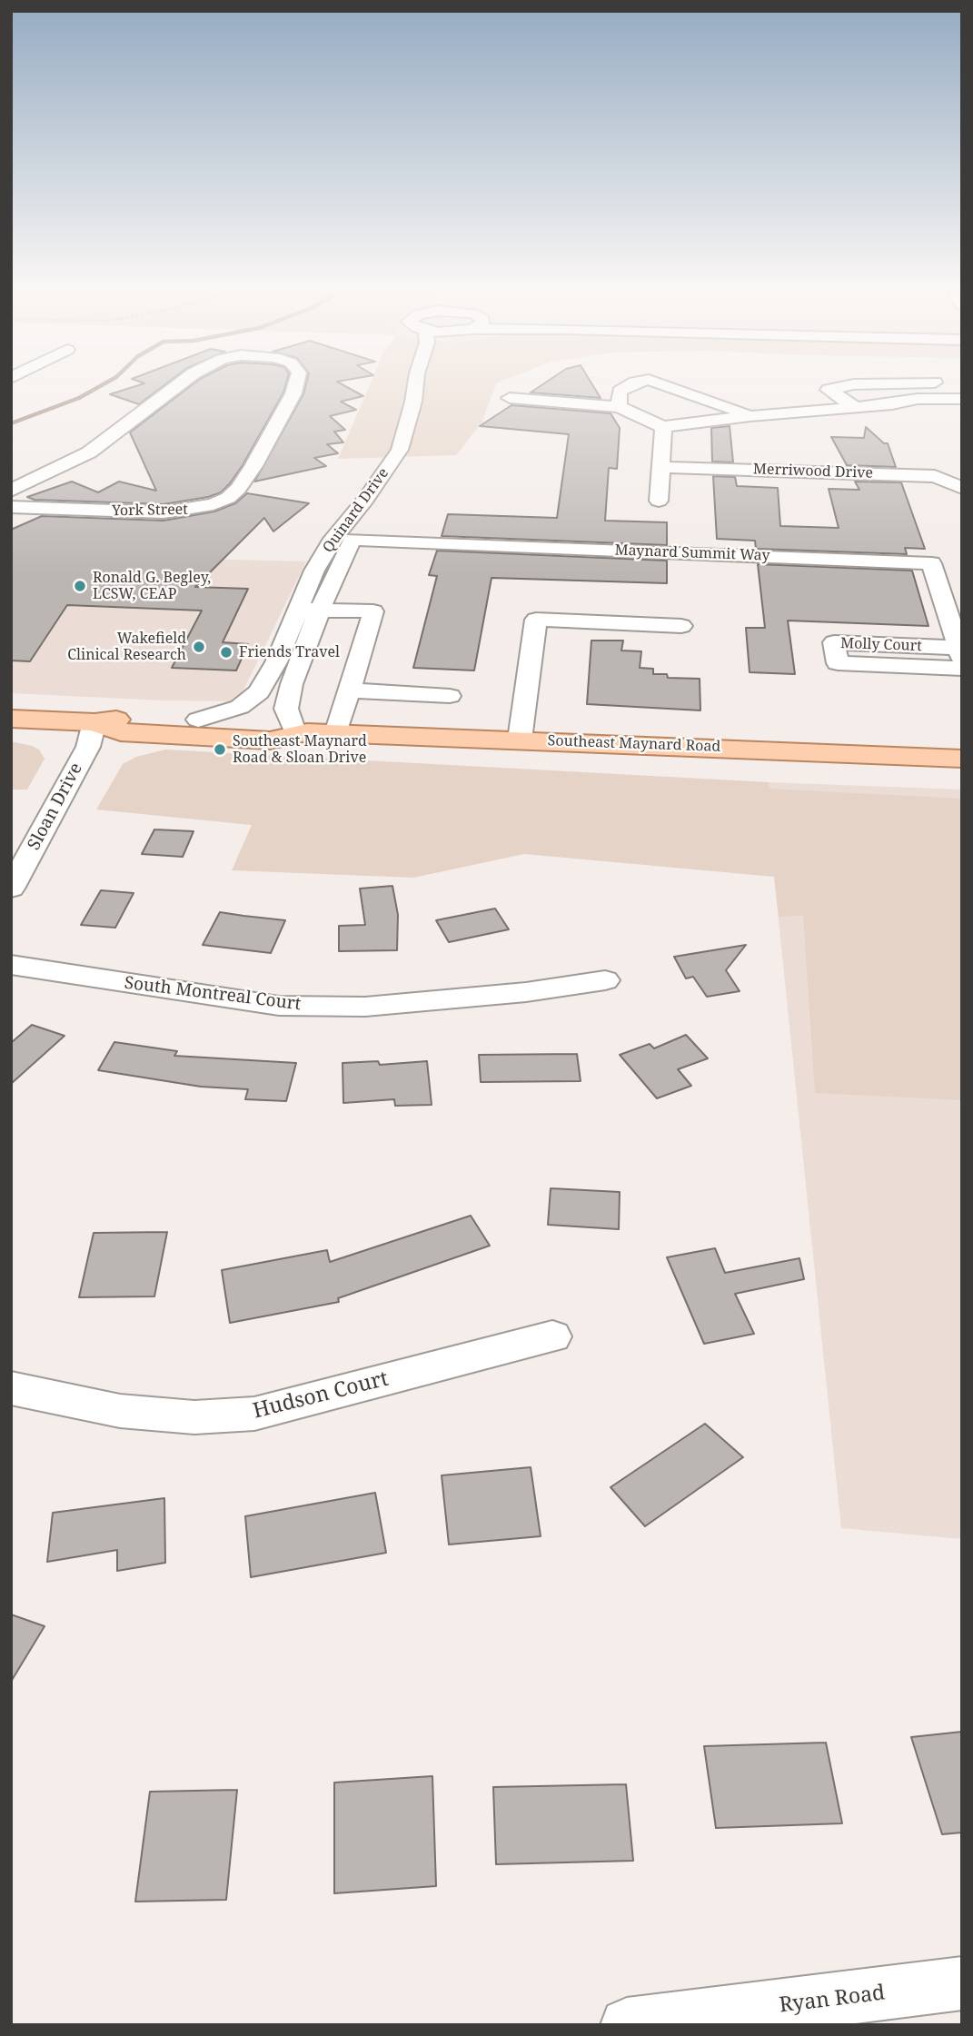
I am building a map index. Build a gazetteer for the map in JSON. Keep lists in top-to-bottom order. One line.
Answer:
{"streets":{"main road":["Southeast Maynard Road"],"street":["Merriwood Drive","York Street","Quinard Drive","Maynard Summit Way","Sloan Drive","South Montreal Court","Hudson Court","Ryan Road"]},"crossings":[["Quinard Drive","Maynard Summit Way"],["Quinard Drive","Southeast Maynard Road"],["Southeast Maynard Road","Sloan Drive"]],"places":["Ronald G. Begley, LCSW, CEAP","Wakefield Clinical Research","Friends Travel","Southeast Maynard Road & Sloan Drive"]}
